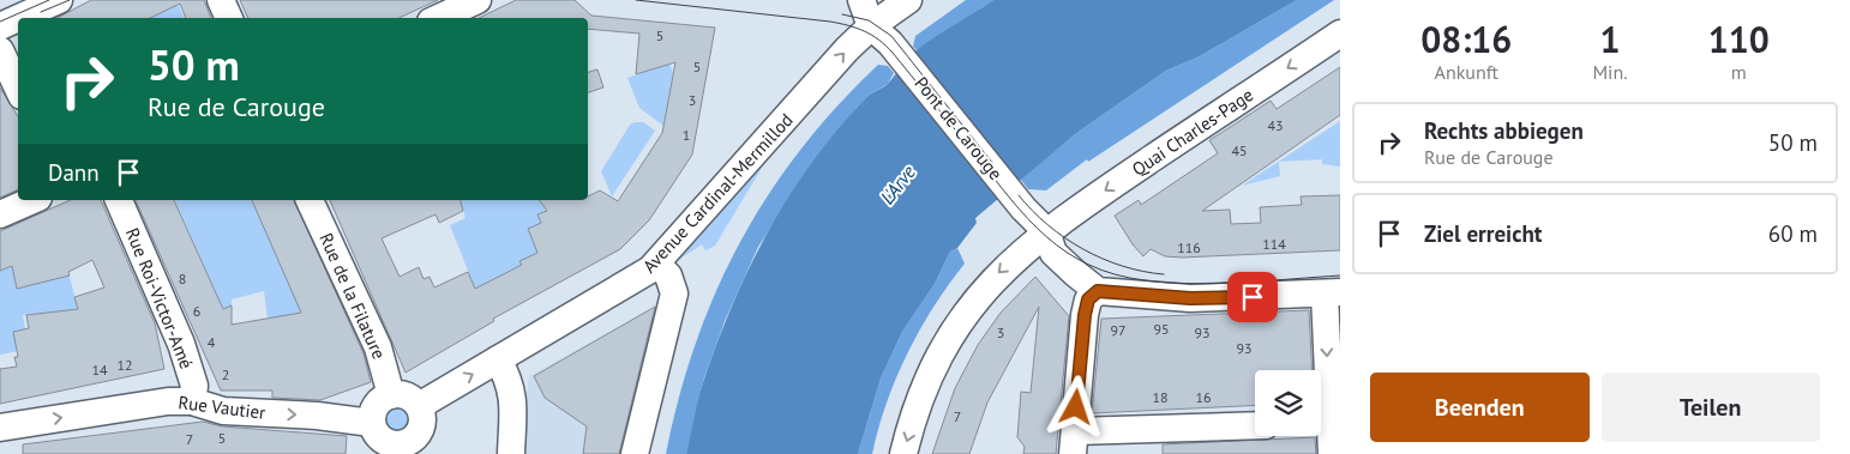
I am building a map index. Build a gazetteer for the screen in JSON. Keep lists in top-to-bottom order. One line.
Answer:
{"streets":{"street":["Pont de Carouge","Quai Charles-Page","Avenue Cardinal-Mermillod","Rue de la Filature","Rue Roi-Victor-Amé","Rue Vautier"]},"crossings":[["Pont de Carouge","Quai Charles-Page"],["Pont de Carouge","Avenue Cardinal-Mermillod"],["Avenue Cardinal-Mermillod","Rue de la Filature"],["Avenue Cardinal-Mermillod","Rue Vautier"],["Rue de la Filature","Rue Vautier"],["Rue Roi-Victor-Amé","Rue Vautier"]],"one_way":["Quai Charles-Page","Avenue Cardinal-Mermillod","Rue Vautier"],"water":["L'Arve"],"house_numbers":["5","5","3","43","1","45","114","116","8","6","95","97","3","93","4","93","12","14","2","18","16","7","5","7"],"page":{"eta":["08:16","Ankunft","1","Min.","110","m"],"turn":["50 m","Rue de Carouge"],"list":[{"name":"Rechts abbiegen","note":"Rue de Carouge","value":"50 m"},{"name":"Ziel erreicht","value":"60 m"}],"then":"Dann","buttons":["Beenden","Teilen"]}}
